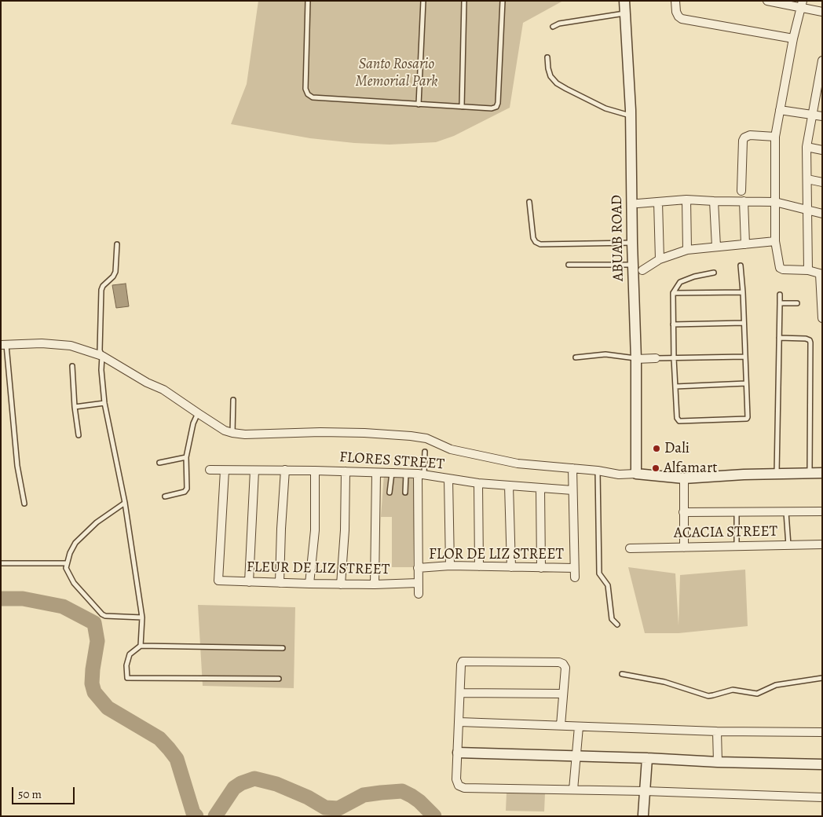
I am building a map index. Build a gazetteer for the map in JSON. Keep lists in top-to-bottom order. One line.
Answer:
{"streets":{"street":["ABUAB ROAD","FLORES STREET","ACACIA STREET","FLOR DE LIZ STREET","FLEUR DE LIZ STREET"]},"crossings":[["FLORES STREET","FLEUR DE LIZ STREET"]],"parks":["Santo Rosario Memorial Park"],"places":["Dali","Alfamart"],"scale_bar":"50 m"}
